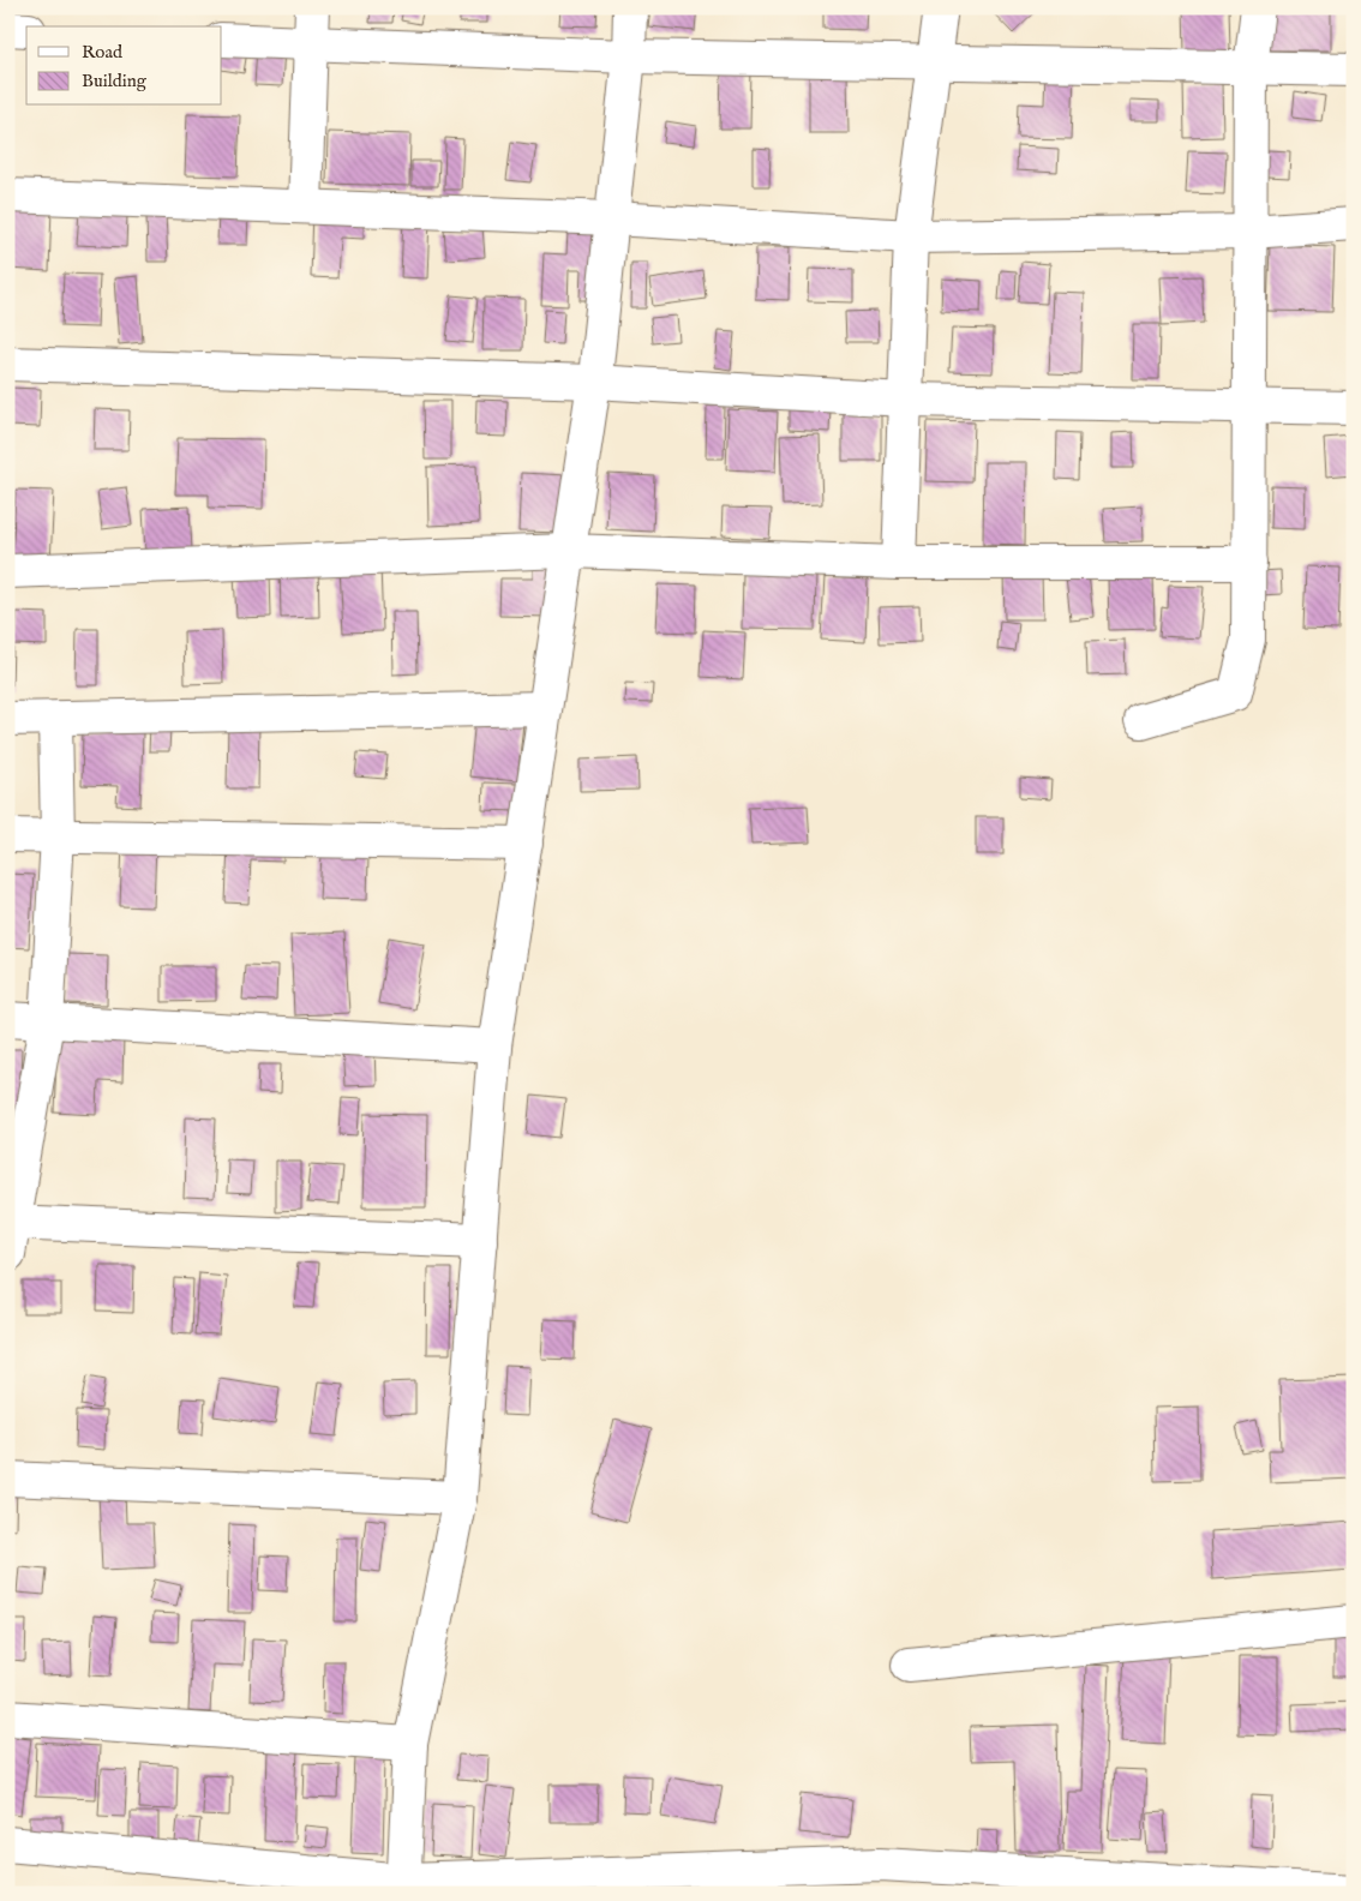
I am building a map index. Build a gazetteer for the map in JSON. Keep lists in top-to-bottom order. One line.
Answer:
{"legend":["Road","Building"]}
